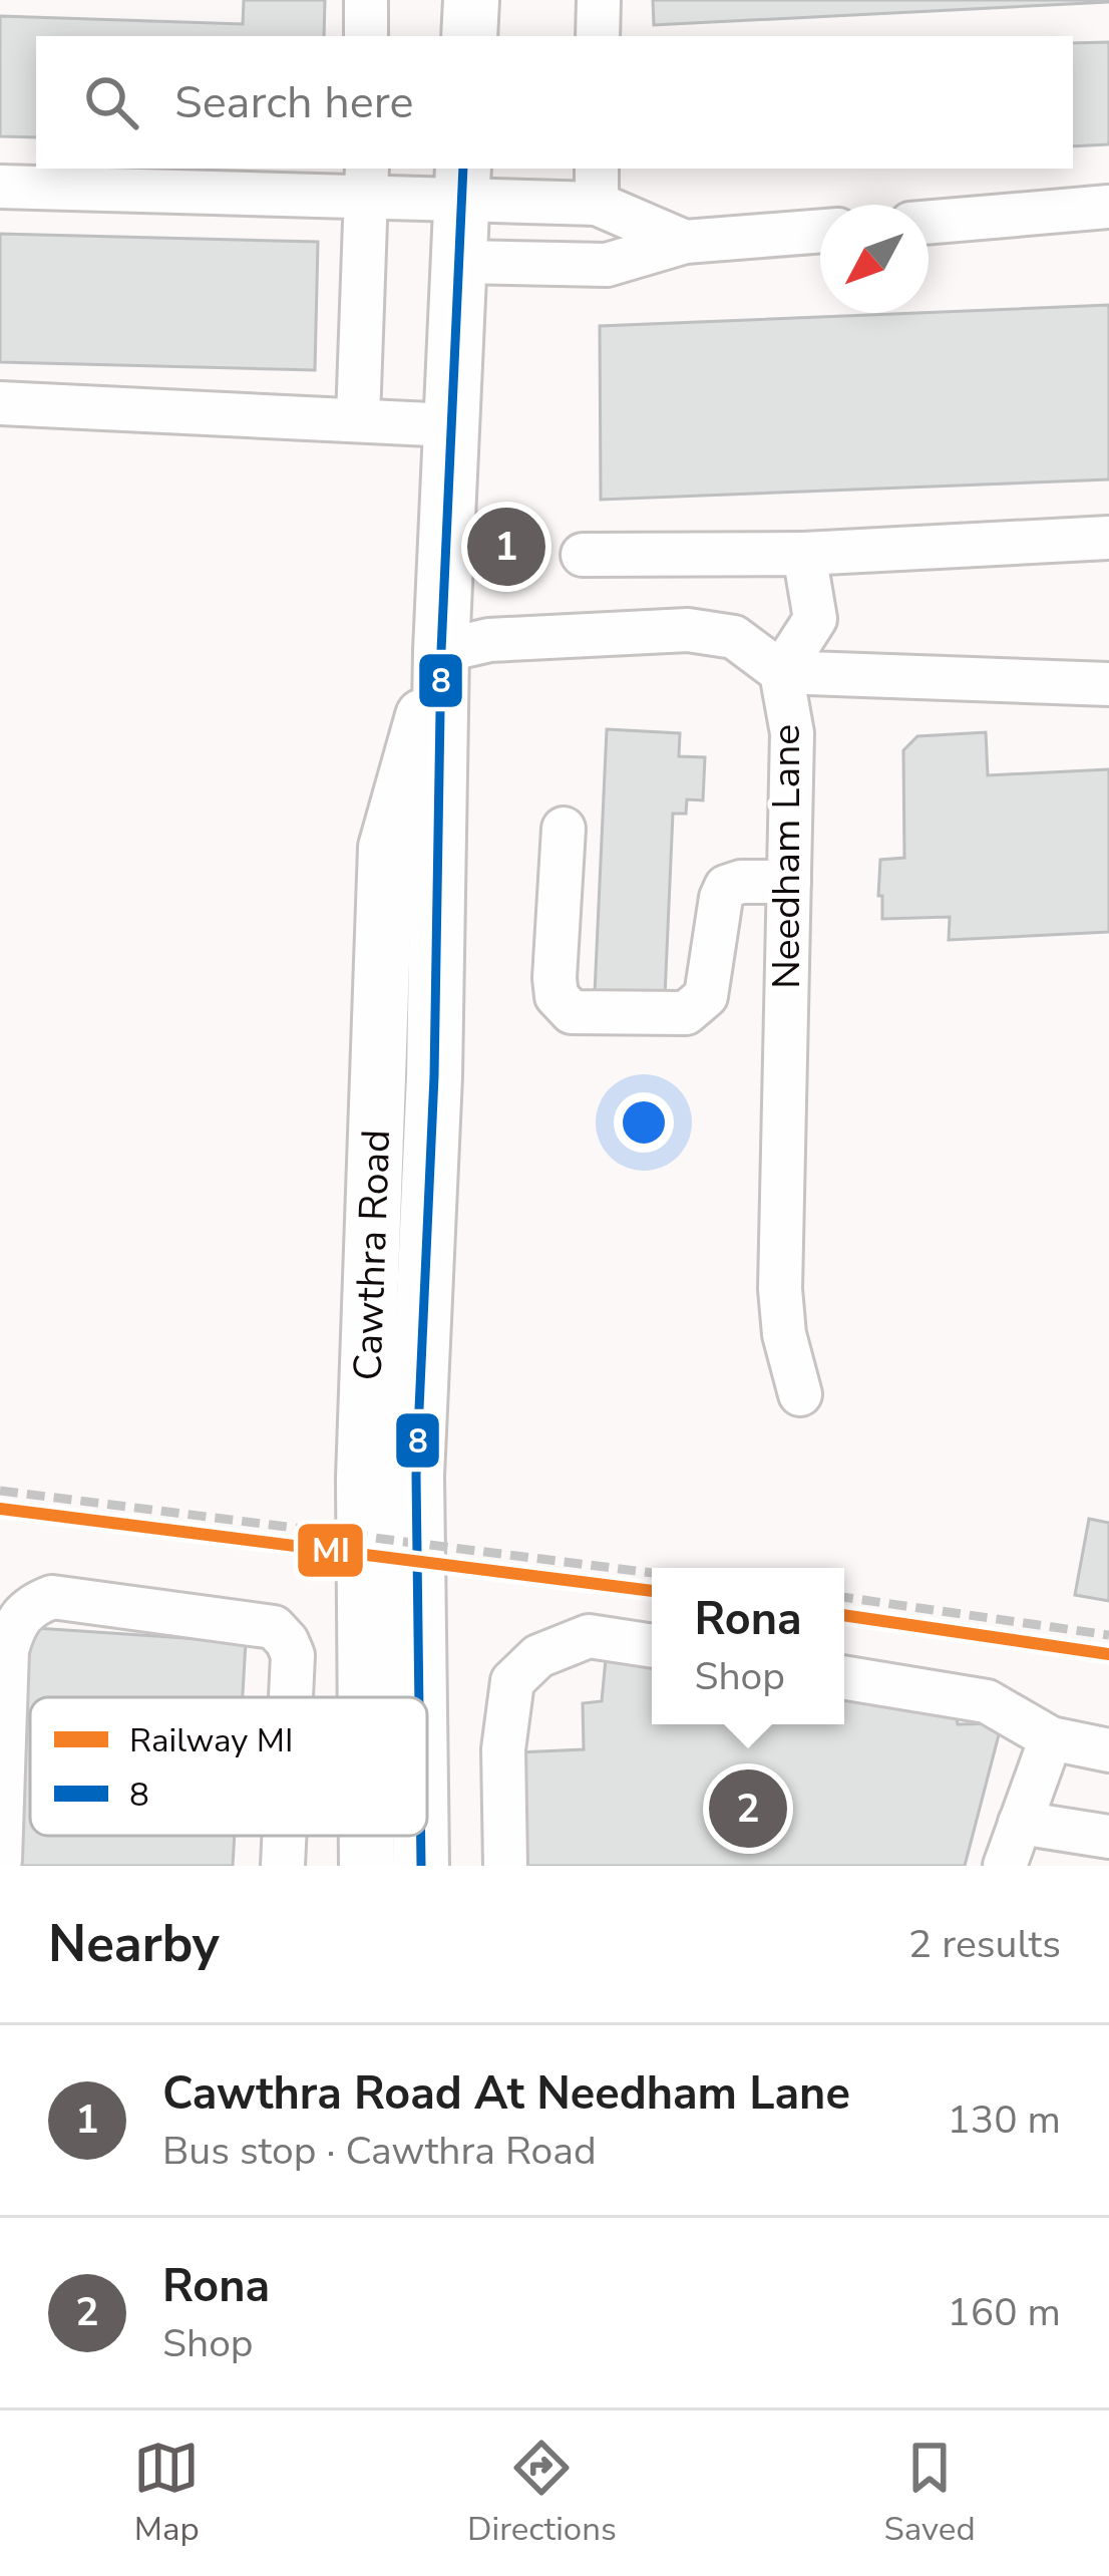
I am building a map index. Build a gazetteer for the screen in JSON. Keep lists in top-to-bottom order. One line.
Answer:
{"streets":{"main road":["Cawthra Road"],"street":["Needham Lane"]},"crossings":[["Needham Lane","Cawthra Road"]],"lines":["transit line 8","rail line MI"],"legend":["Railway MI","8"],"north":"bottom left","page":{"search":"Search here","pins":["1","2"],"popup":["Rona","Shop"],"heading":["Nearby","2 results"],"list":[{"mark":"1","name":"Cawthra Road At Needham Lane","note":"Bus stop · Cawthra Road","value":"130 m"},{"mark":"2","name":"Rona","note":"Shop","value":"160 m"}],"nav":["Map","Directions","Saved"]}}
